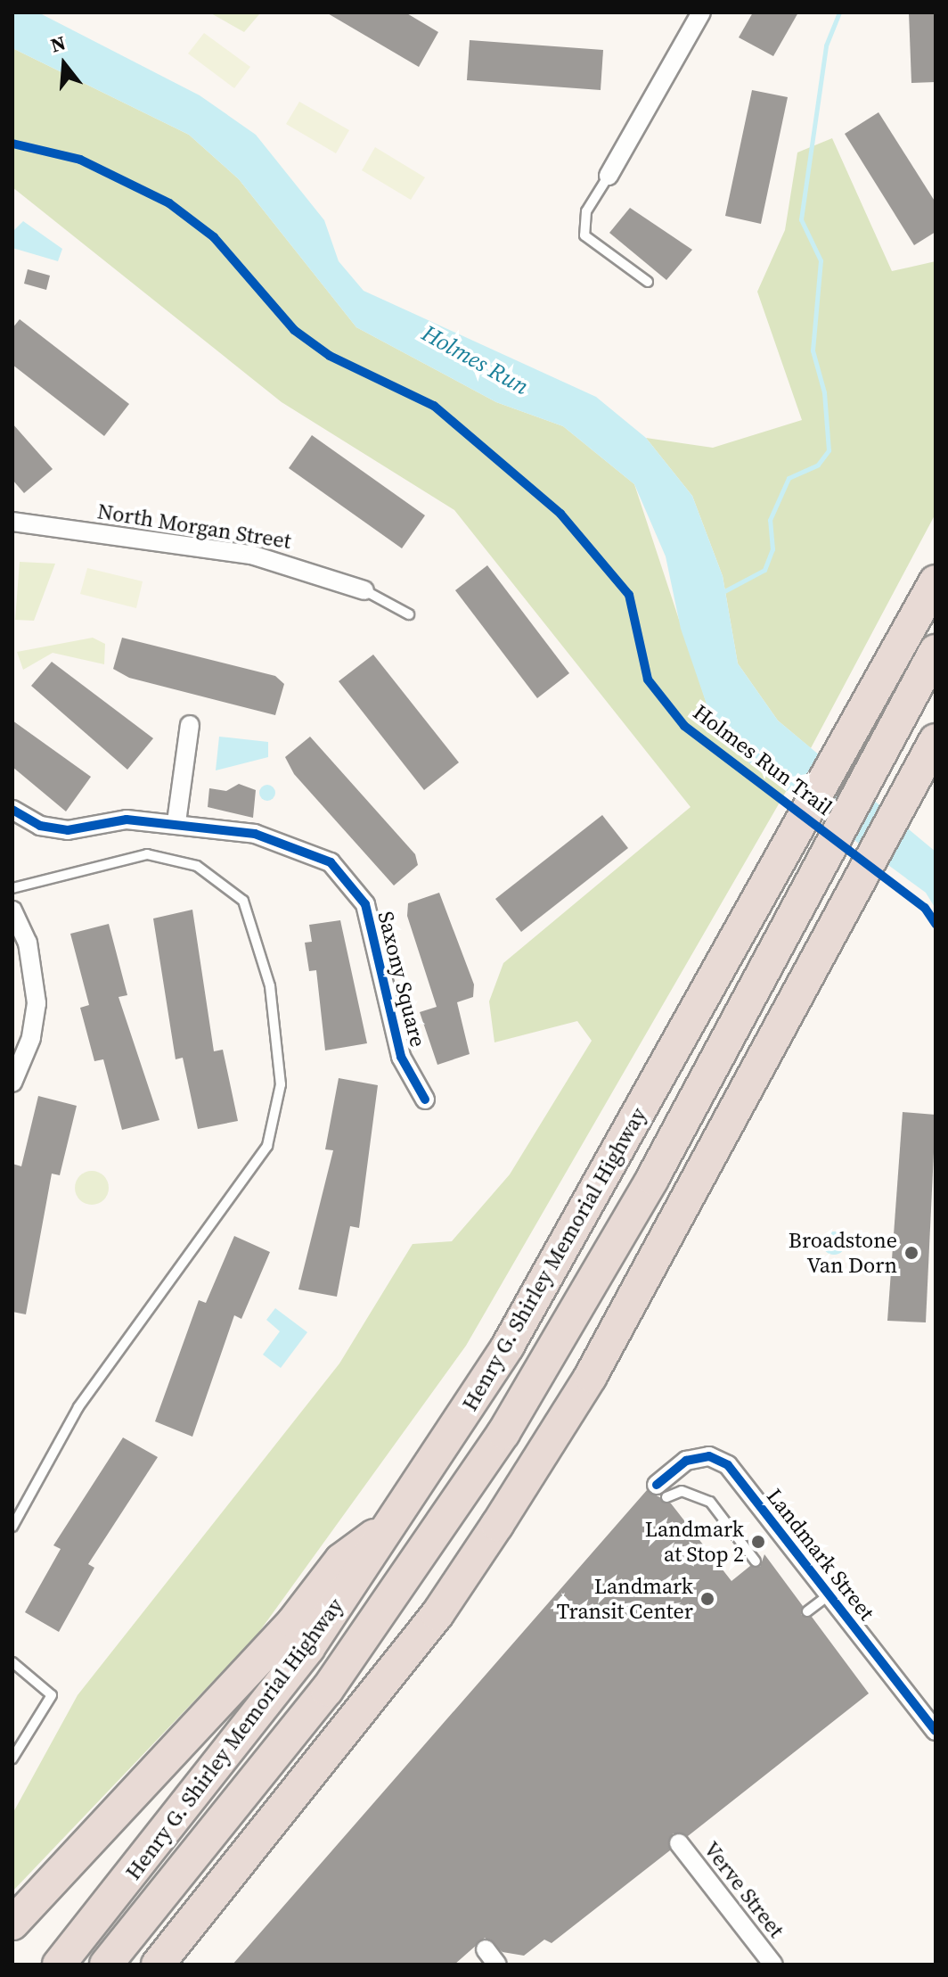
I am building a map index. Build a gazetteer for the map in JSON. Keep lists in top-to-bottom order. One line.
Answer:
{"streets":{"highway":["Henry G. Shirley Memorial Highway"],"street":["North Morgan Street","Saxony Square","Landmark Street","Verve Street"],"cycle path":["Holmes Run Trail"]},"water":["Holmes Run"],"places":["Broadstone Van Dorn","Landmark at Stop 2","Landmark Transit Center"],"north":"top"}
